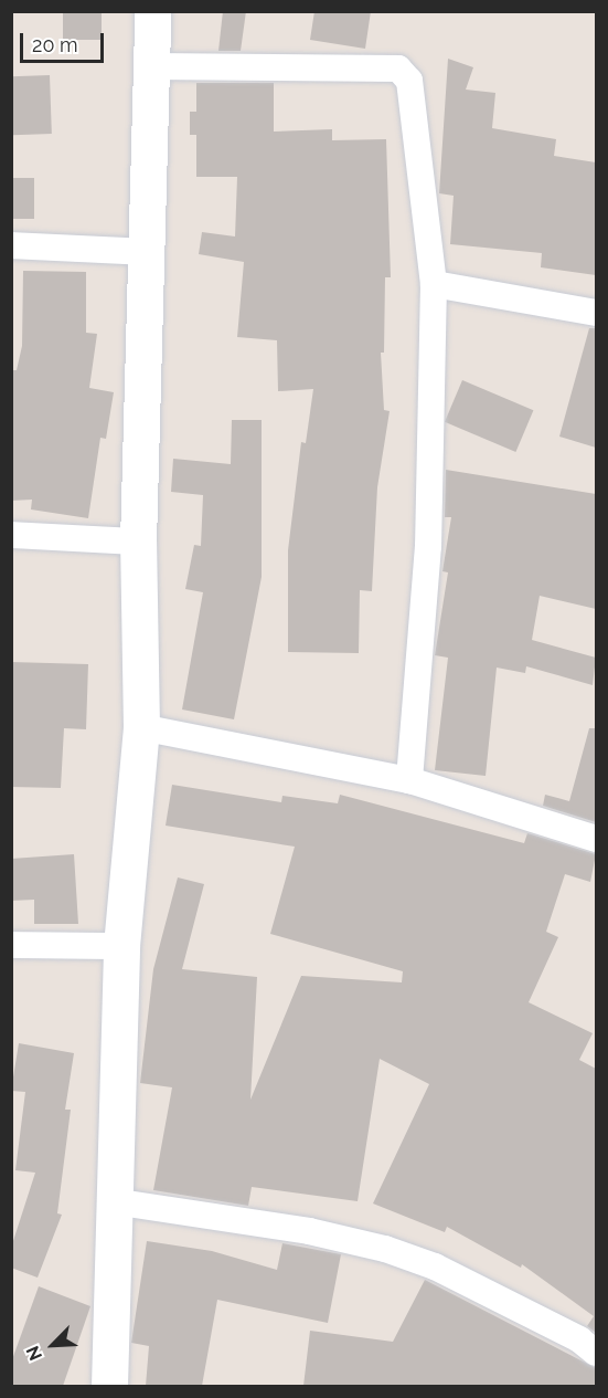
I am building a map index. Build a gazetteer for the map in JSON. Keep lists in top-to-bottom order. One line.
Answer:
{"scale_bar":"20 m","north":"bottom left"}
